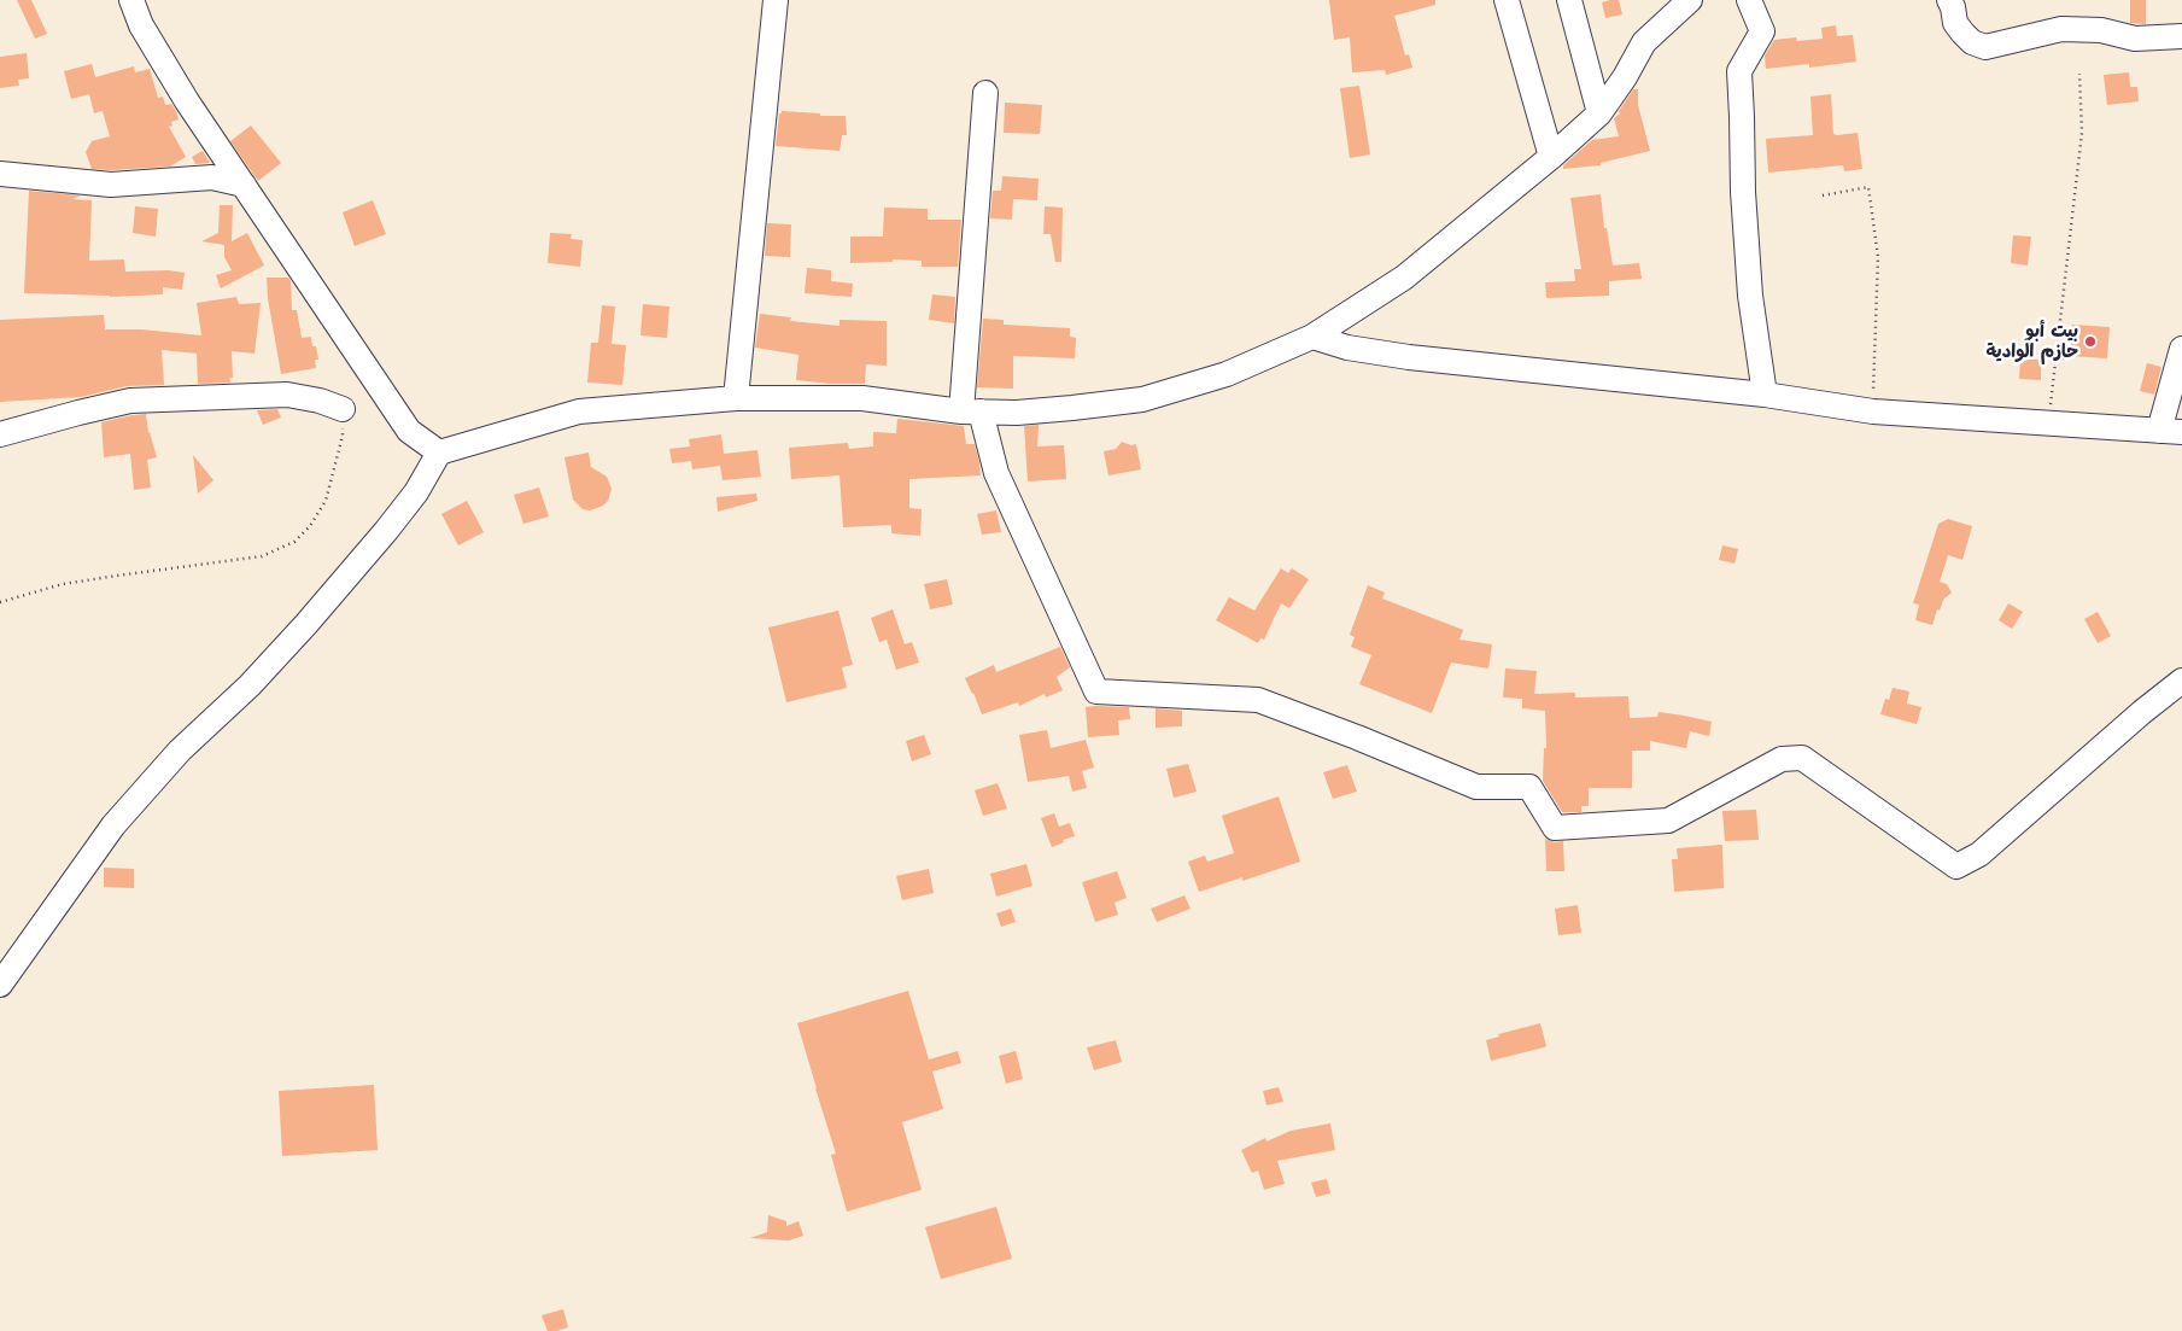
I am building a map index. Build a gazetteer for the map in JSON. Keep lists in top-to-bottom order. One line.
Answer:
{"places":["بيت أبو حازم الوادية"]}
